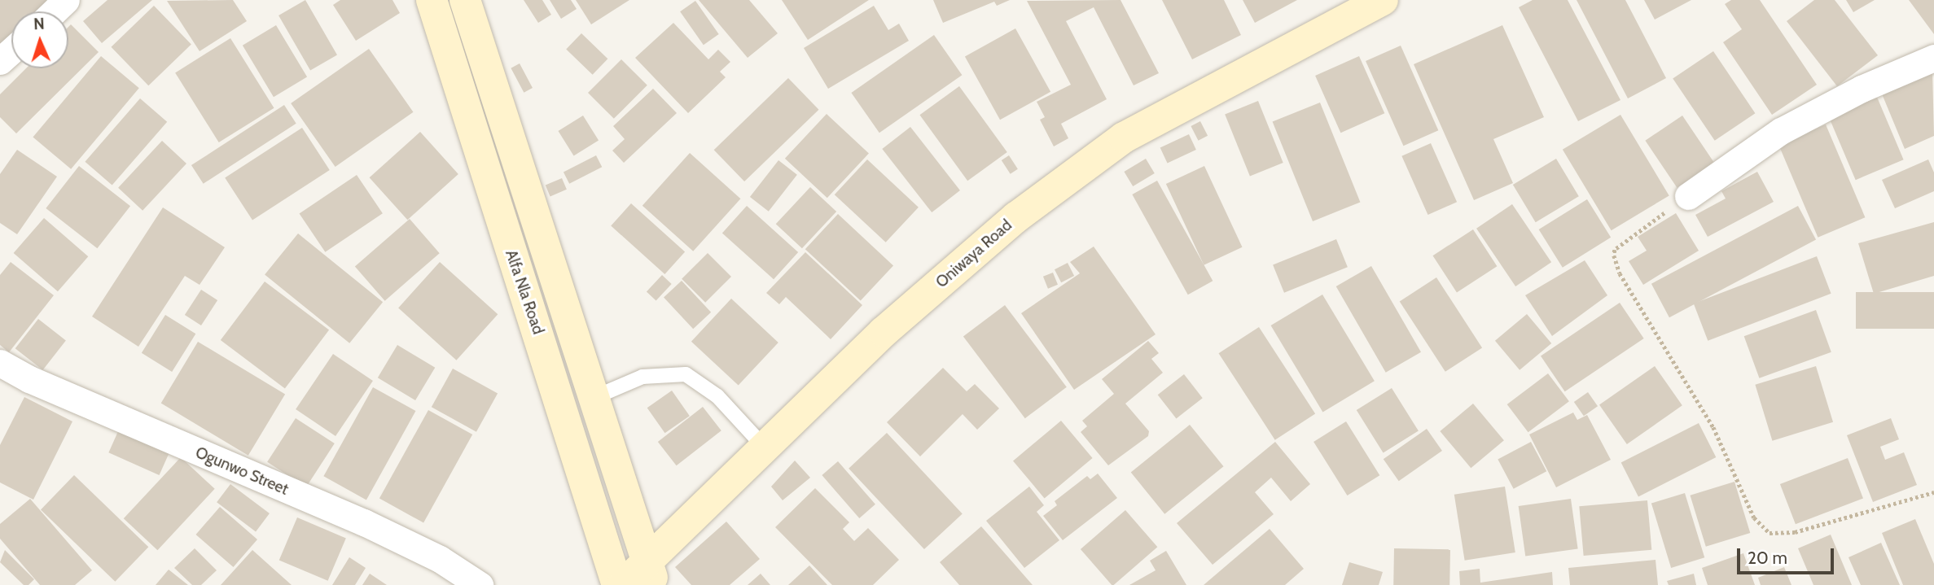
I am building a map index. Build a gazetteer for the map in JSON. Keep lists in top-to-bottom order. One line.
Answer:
{"streets":{"main road":["Oniwaya Road","Alfa Nla Road"],"street":["Ogunwo Street"]},"scale_bar":"20 m","north":"top"}
